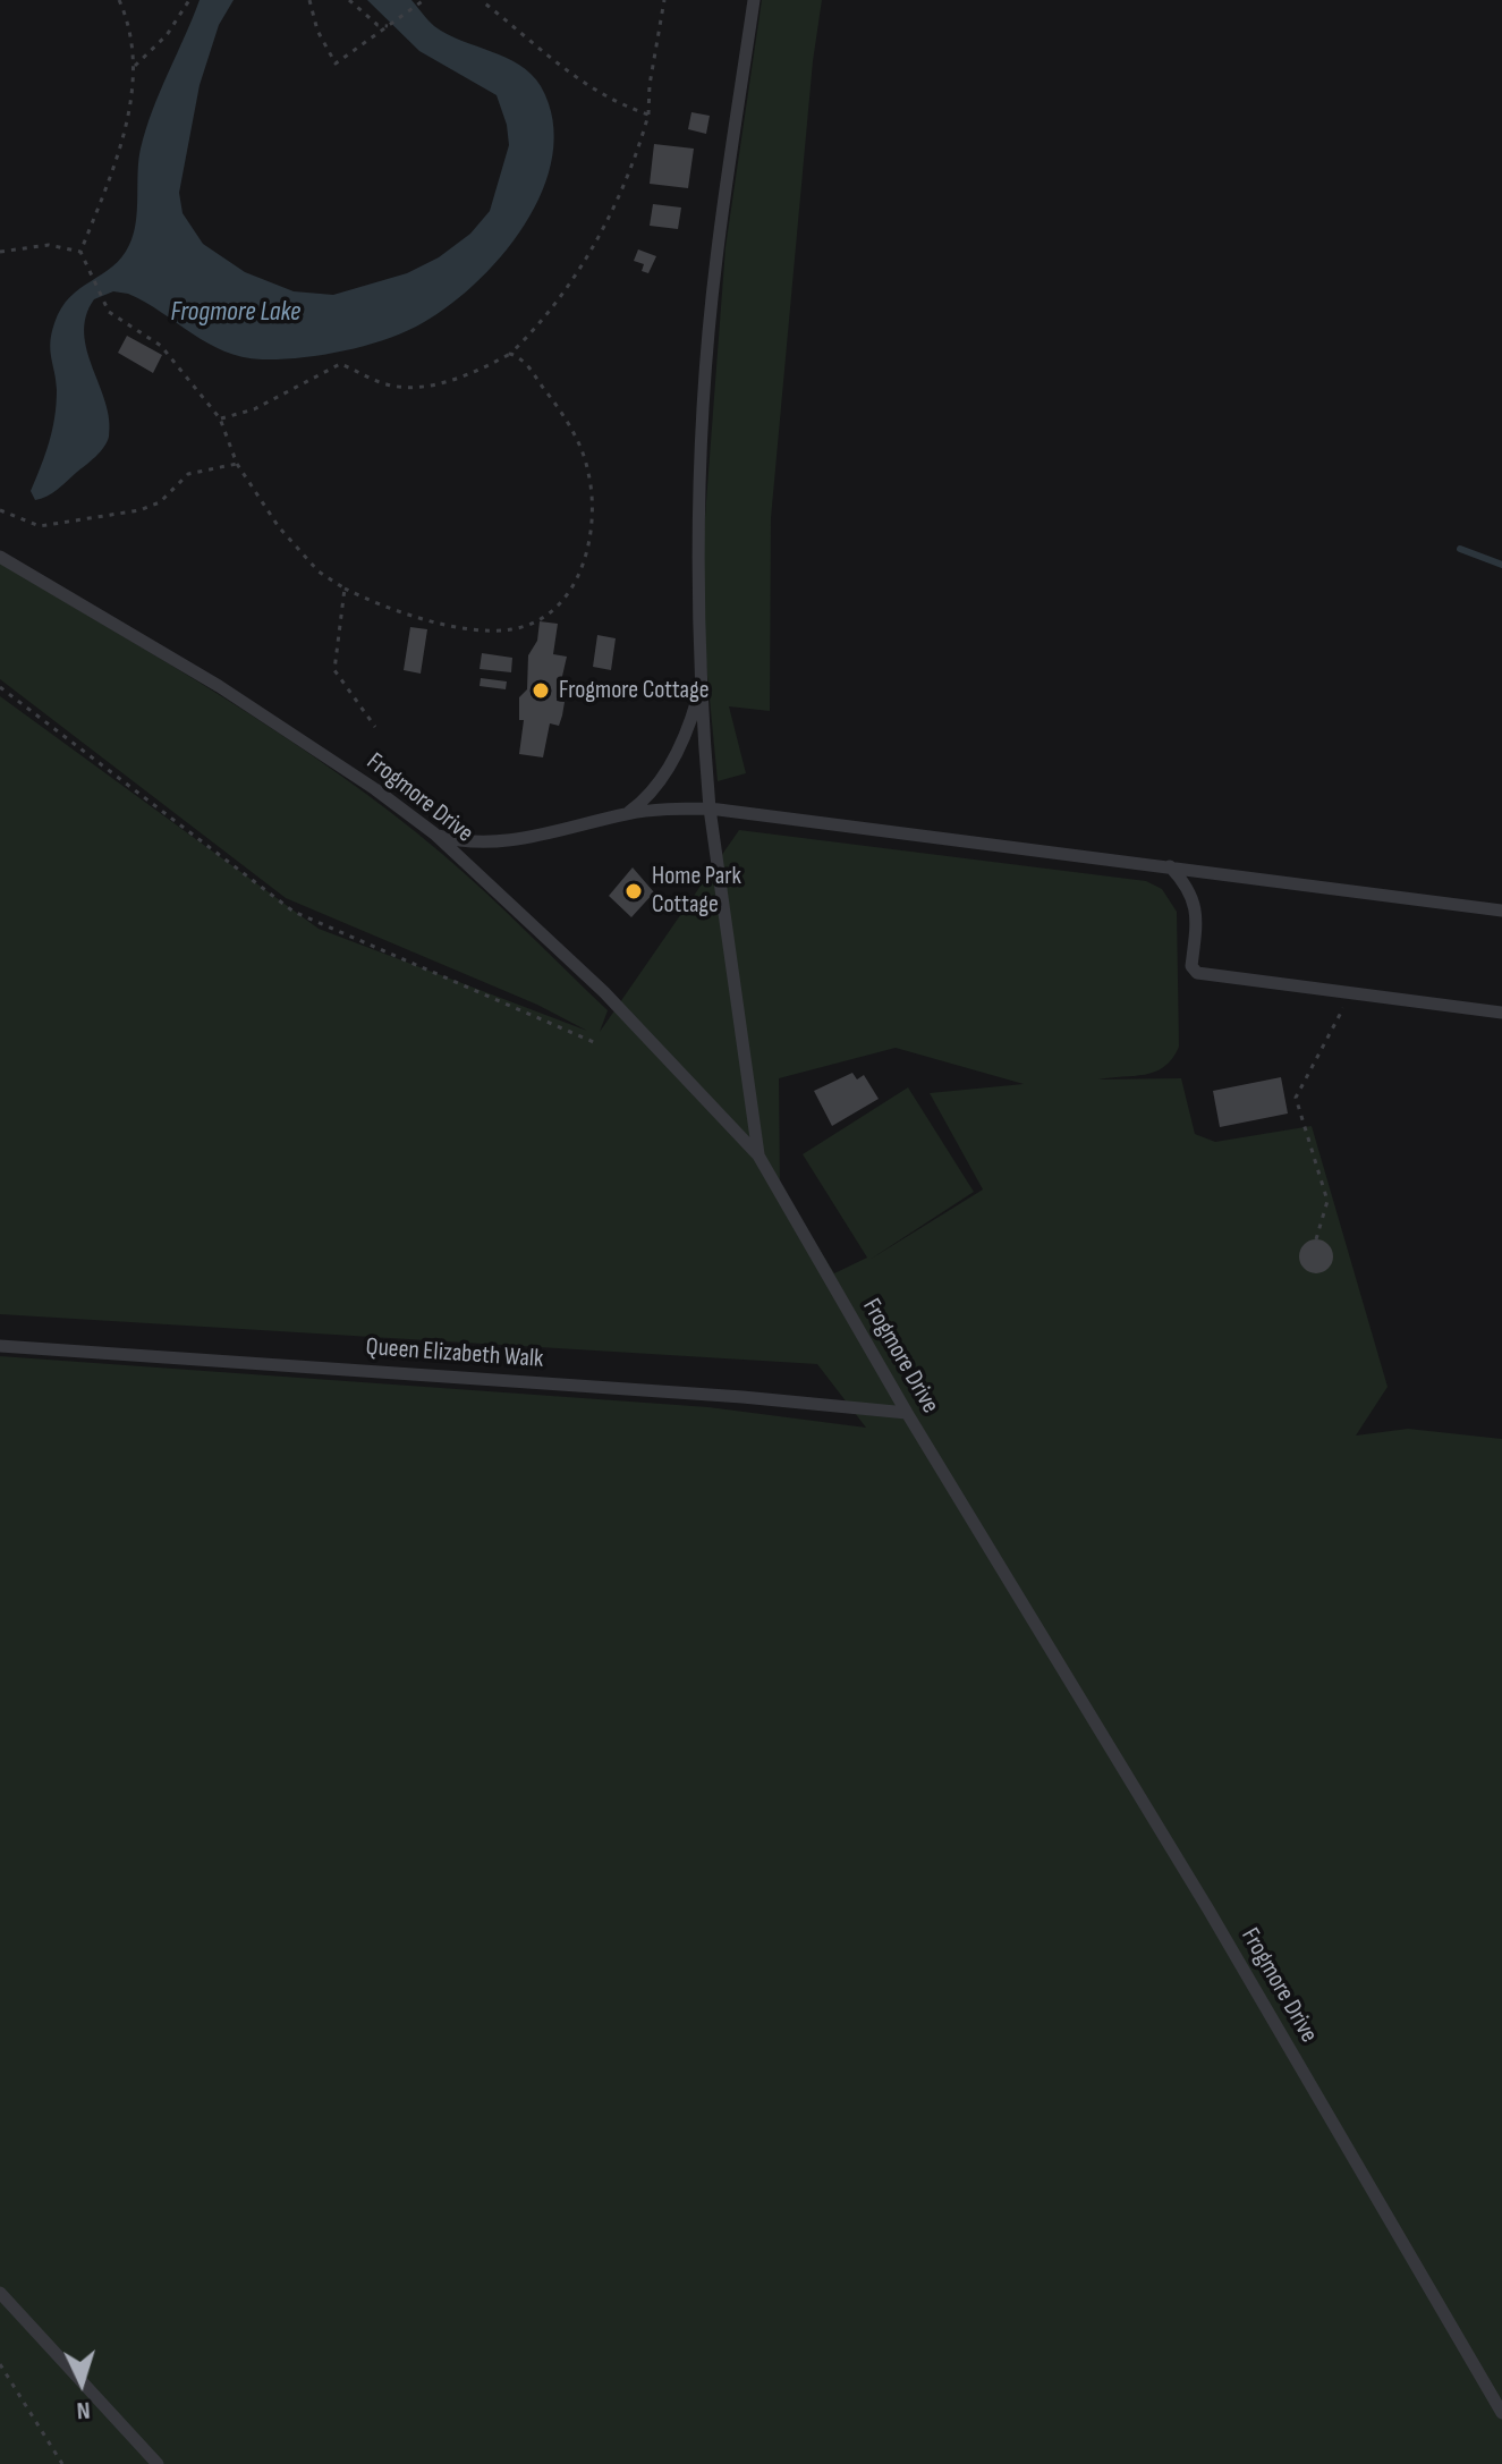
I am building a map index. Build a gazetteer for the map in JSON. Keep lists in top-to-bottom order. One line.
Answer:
{"streets":{"lane":["Frogmore Drive","Queen Elizabeth Walk"]},"crossings":[["Frogmore Drive","Queen Elizabeth Walk"]],"water":["Frogmore Lake"],"places":["Frogmore Cottage","Home Park Cottage"],"north":"bottom"}
